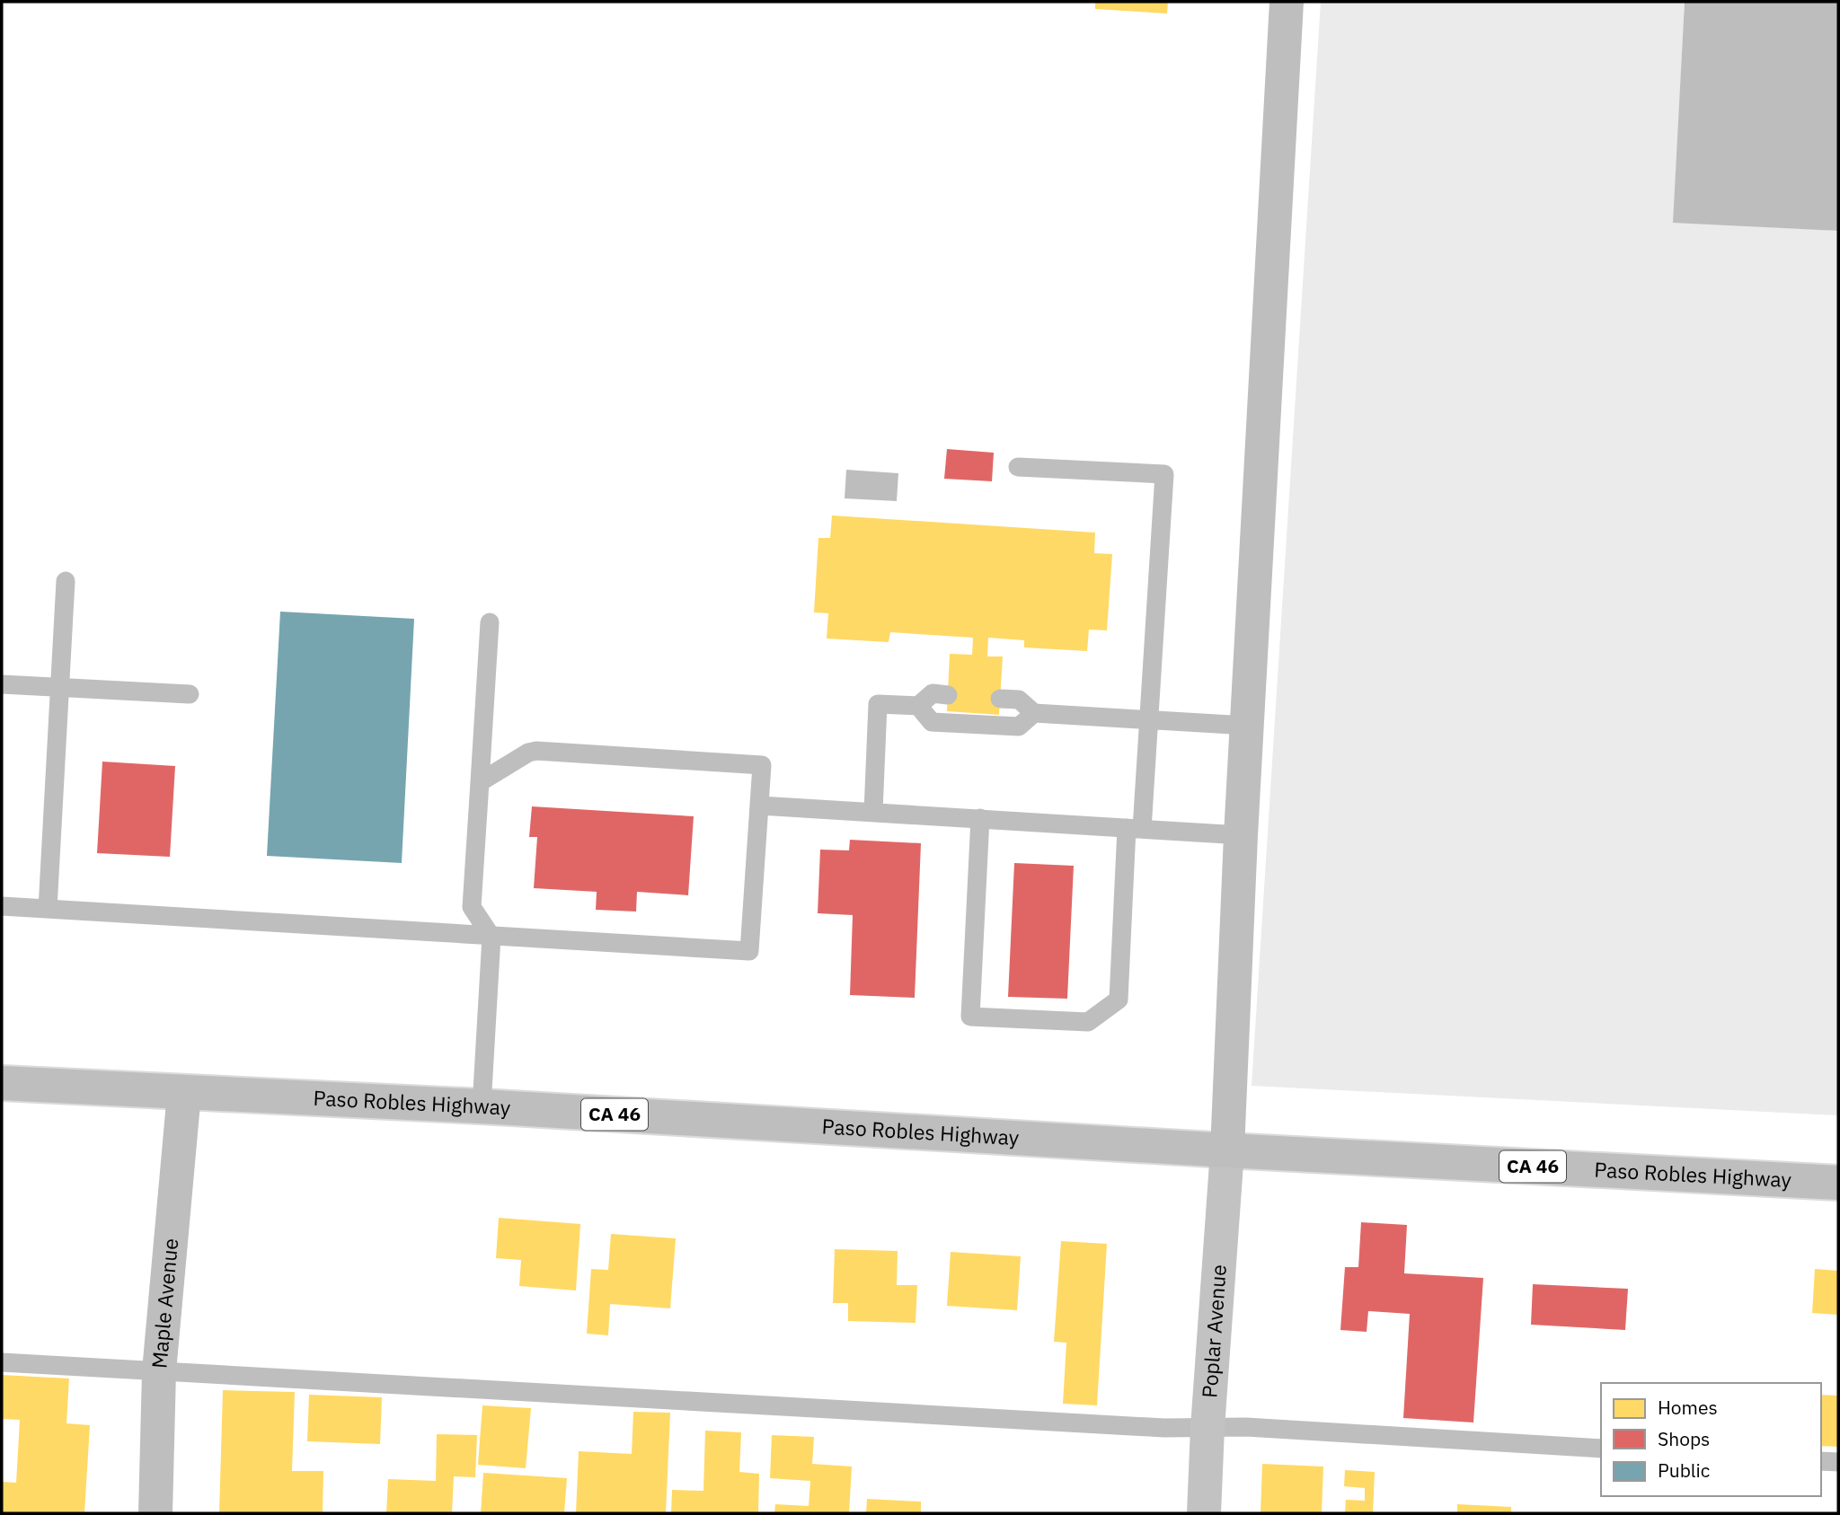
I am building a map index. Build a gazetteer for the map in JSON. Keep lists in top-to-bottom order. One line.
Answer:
{"streets":{"main road":["Paso Robles Highway","CA 46","Maple Avenue","Poplar Avenue"]},"crossings":[["Paso Robles Highway","Maple Avenue"],["Paso Robles Highway","Poplar Avenue"]],"legend":["Homes","Shops","Public"]}
